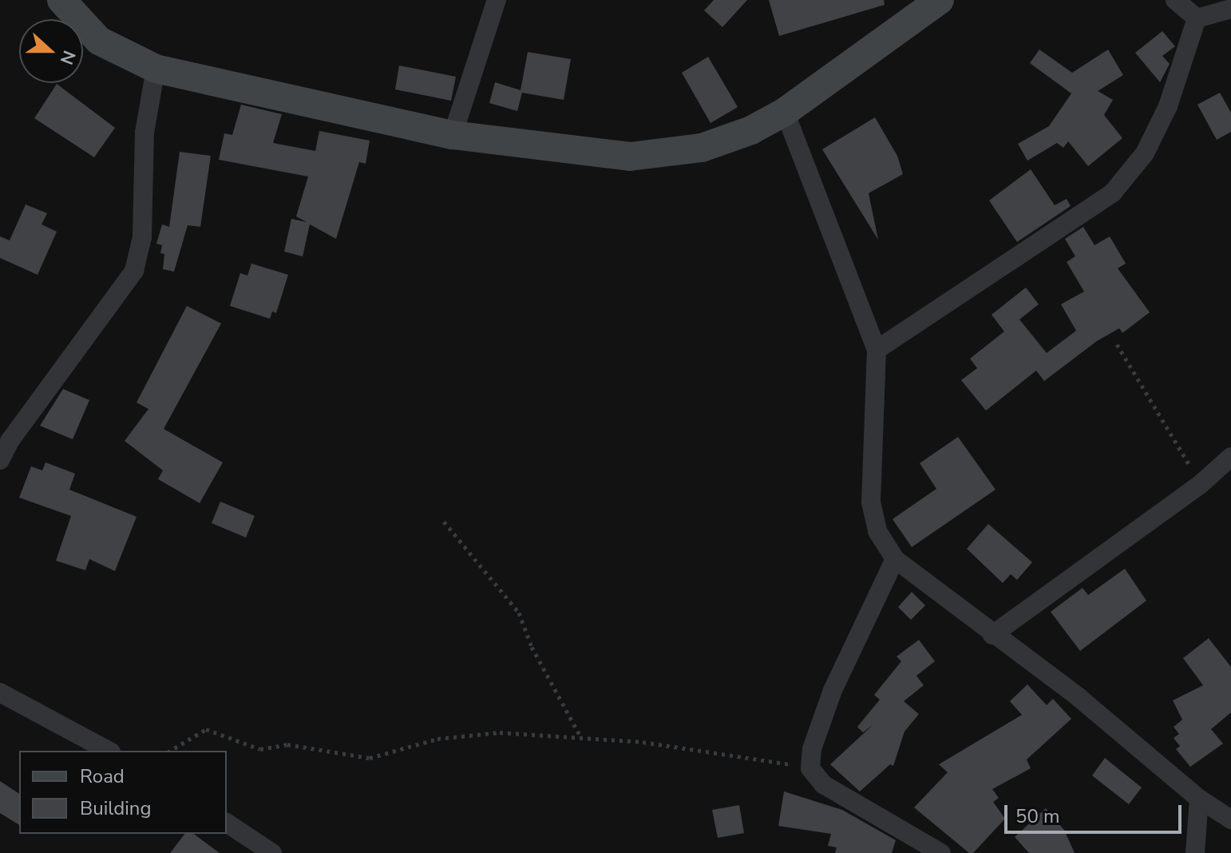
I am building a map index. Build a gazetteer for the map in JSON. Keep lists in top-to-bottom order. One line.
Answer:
{"legend":["Road","Building"],"scale_bar":"50 m","north":"right"}
